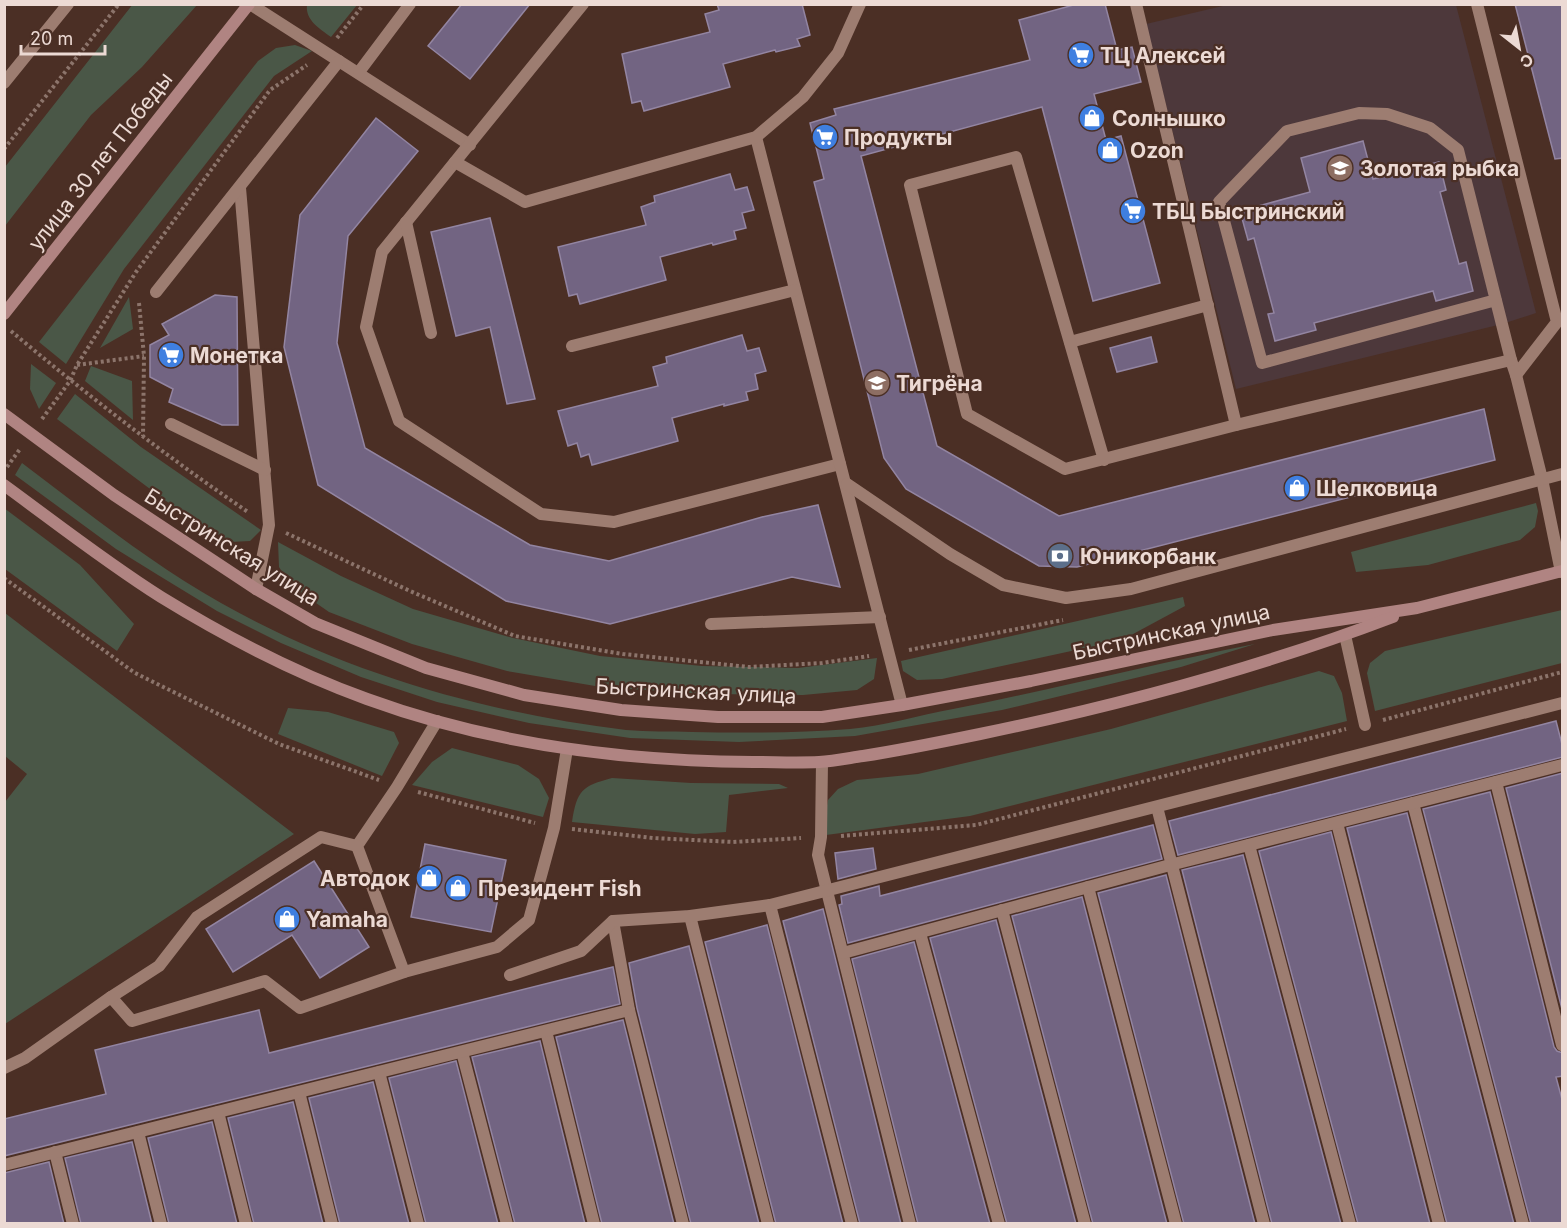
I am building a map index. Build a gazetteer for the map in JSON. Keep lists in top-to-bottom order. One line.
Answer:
{"streets":{"main road":["улица 30 лет Победы","Быстринская улица"]},"places":{"supermarket":["ТЦ Алексей","Продукты","ТБЦ Быстринский","Монетка"],"shop":["Солнышко","Ozon","Шелковица","Автодок","Президент Fish","Yamaha"],"school or university":["Золотая рыбка","Тигрёна"],"bank":["Юникорбанк"]},"scale_bar":"20 m","north":"bottom right"}
